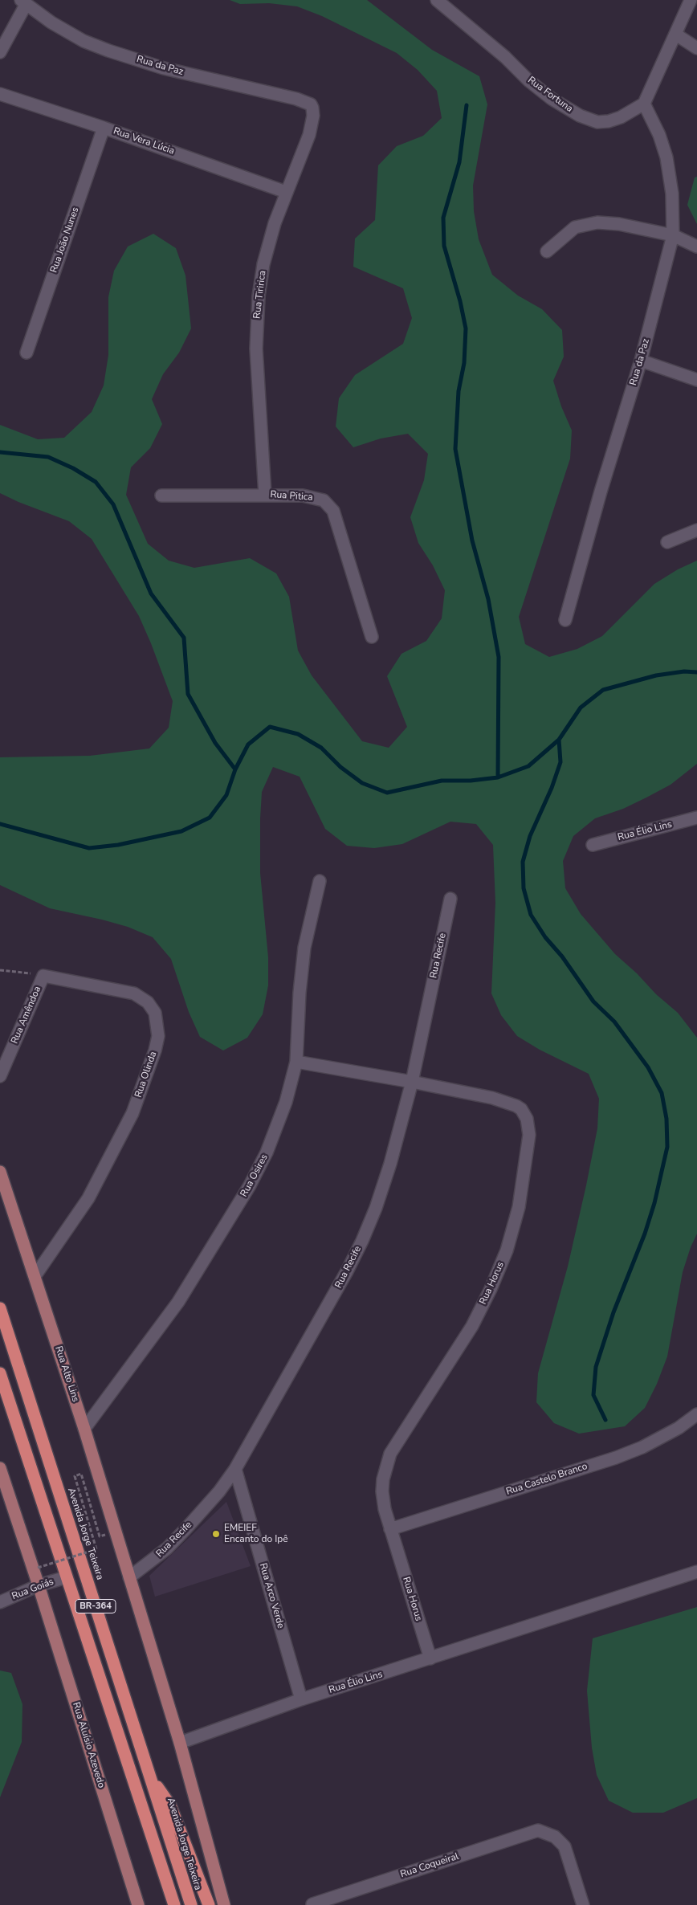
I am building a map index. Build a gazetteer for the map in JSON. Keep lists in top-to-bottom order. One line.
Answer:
{"streets":{"highway":["Avenida Jorge Teixeira","BR-364"],"main road":["Rua Alto Lins","Rua Aluísio Azevedo"],"street":["Rua da Paz","Rua Fortuna","Rua Vera Lúcia","Rua João Nunes","Rua Tiririca","Rua Pitica","Rua Élio Lins","Rua Recife","Rua Amêndoa","Rua Olinda","Rua Osires","Rua Horus","Rua Castelo Branco","Rua Goiás","Rua Arco Verde","Rua Coqueiral"]},"crossings":[["Rua da Paz","Rua Fortuna"],["Rua da Paz","Rua Tiririca"],["Rua Vera Lúcia","Rua João Nunes"],["Rua Vera Lúcia","Rua Tiririca"],["Rua Tiririca","Rua Pitica"],["Rua Élio Lins","Rua Horus"],["Rua Élio Lins","Rua Arco Verde"],["Rua Recife","Rua Horus"],["Rua Recife","Rua Alto Lins"],["Rua Recife","Rua Arco Verde"],["Rua Amêndoa","Rua Olinda"],["Rua Olinda","Rua Alto Lins"],["Rua Osires","Rua Horus"],["Rua Osires","Rua Alto Lins"],["Rua Horus","Rua Castelo Branco"],["Rua Goiás","BR-364"],["Rua Goiás","Rua Aluísio Azevedo"]],"places":["EMEIEF Encanto do Ipê"]}
